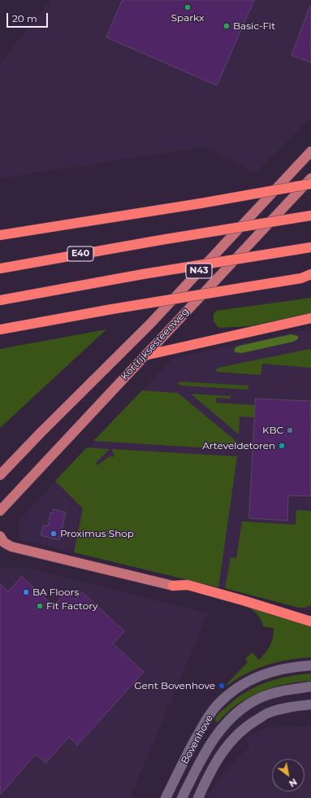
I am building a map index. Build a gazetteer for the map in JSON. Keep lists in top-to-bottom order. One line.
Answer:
{"streets":{"highway":["E40"],"main road":["N43","Kortrijksesteenweg"],"street":["Bovenhove"]},"places":["Sparkx","Basic-Fit","KBC","Arteveldetoren","Proximus Shop","BA Floors","Fit Factory","Gent Bovenhove"],"scale_bar":"20 m","north":"bottom right"}
